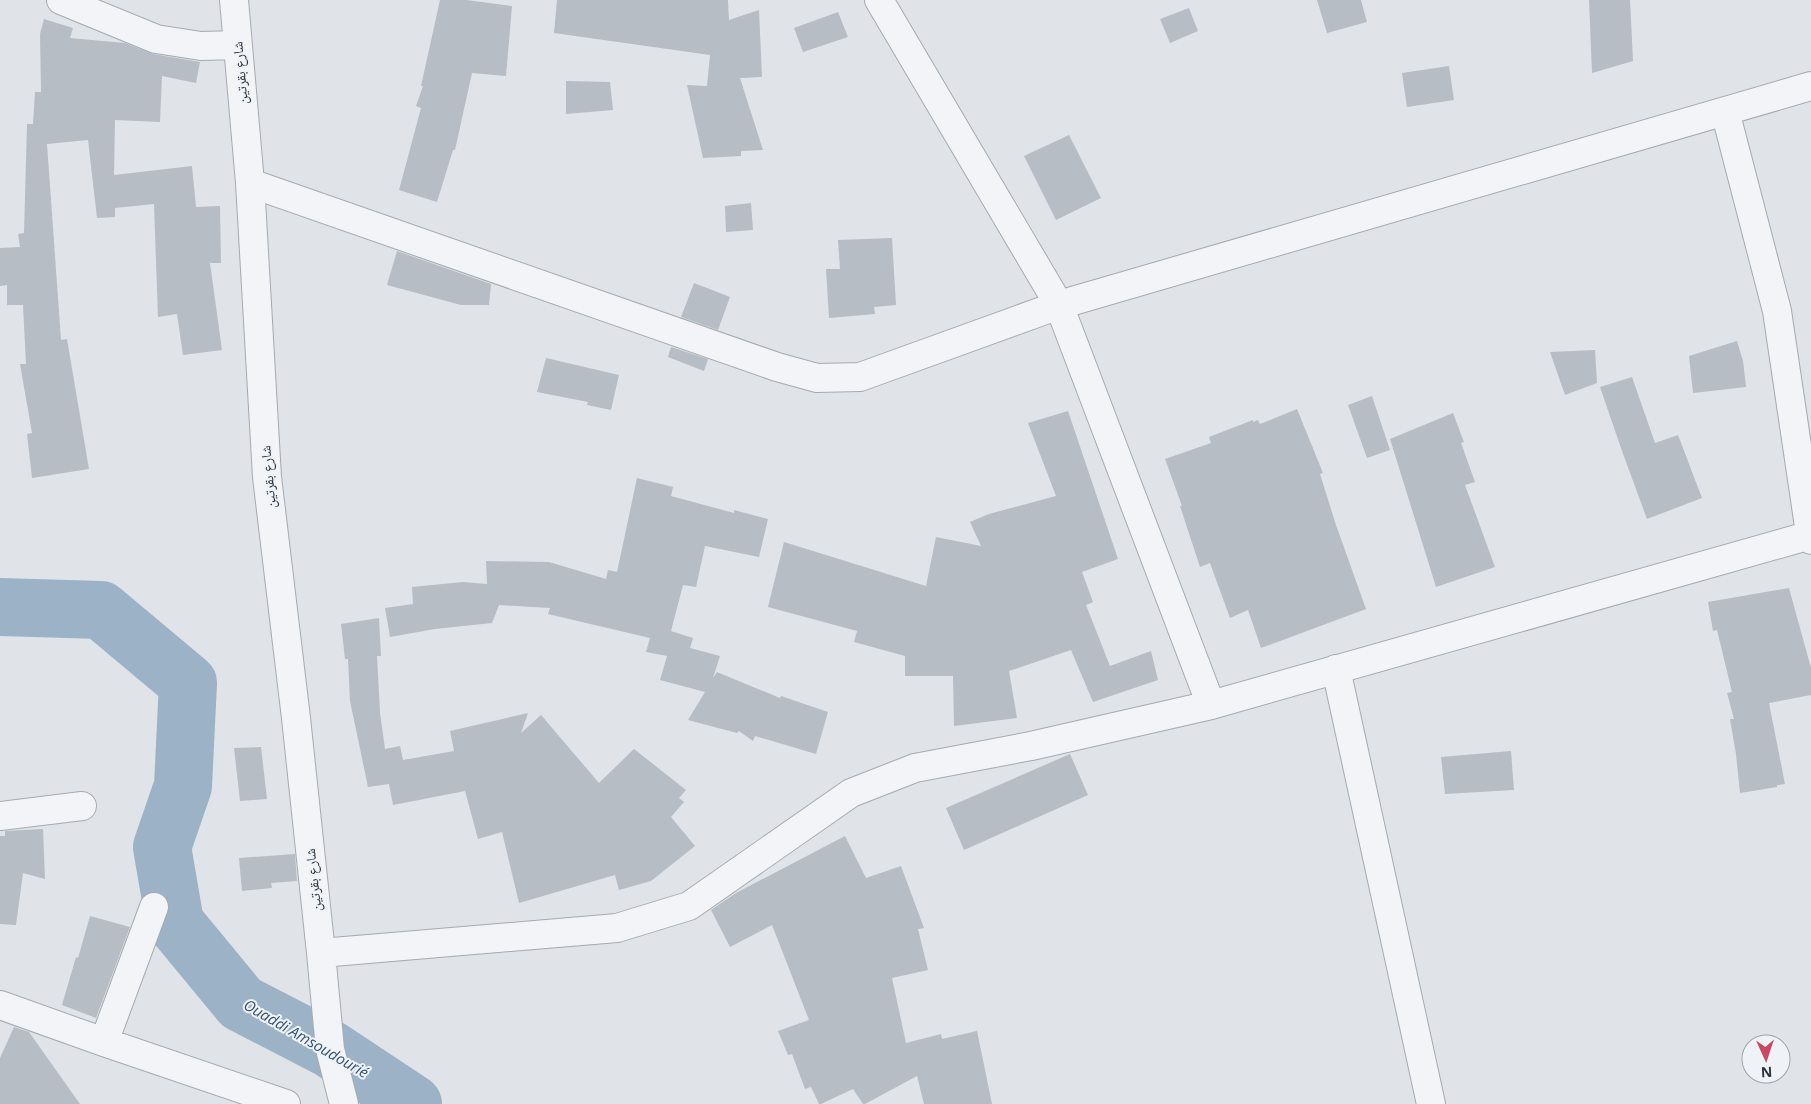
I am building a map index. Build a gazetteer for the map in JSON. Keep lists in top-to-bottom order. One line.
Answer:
{"streets":{"street":["شارع بقرتين"]},"water":["Ouaddi Amsoudourié"],"north":"bottom"}
